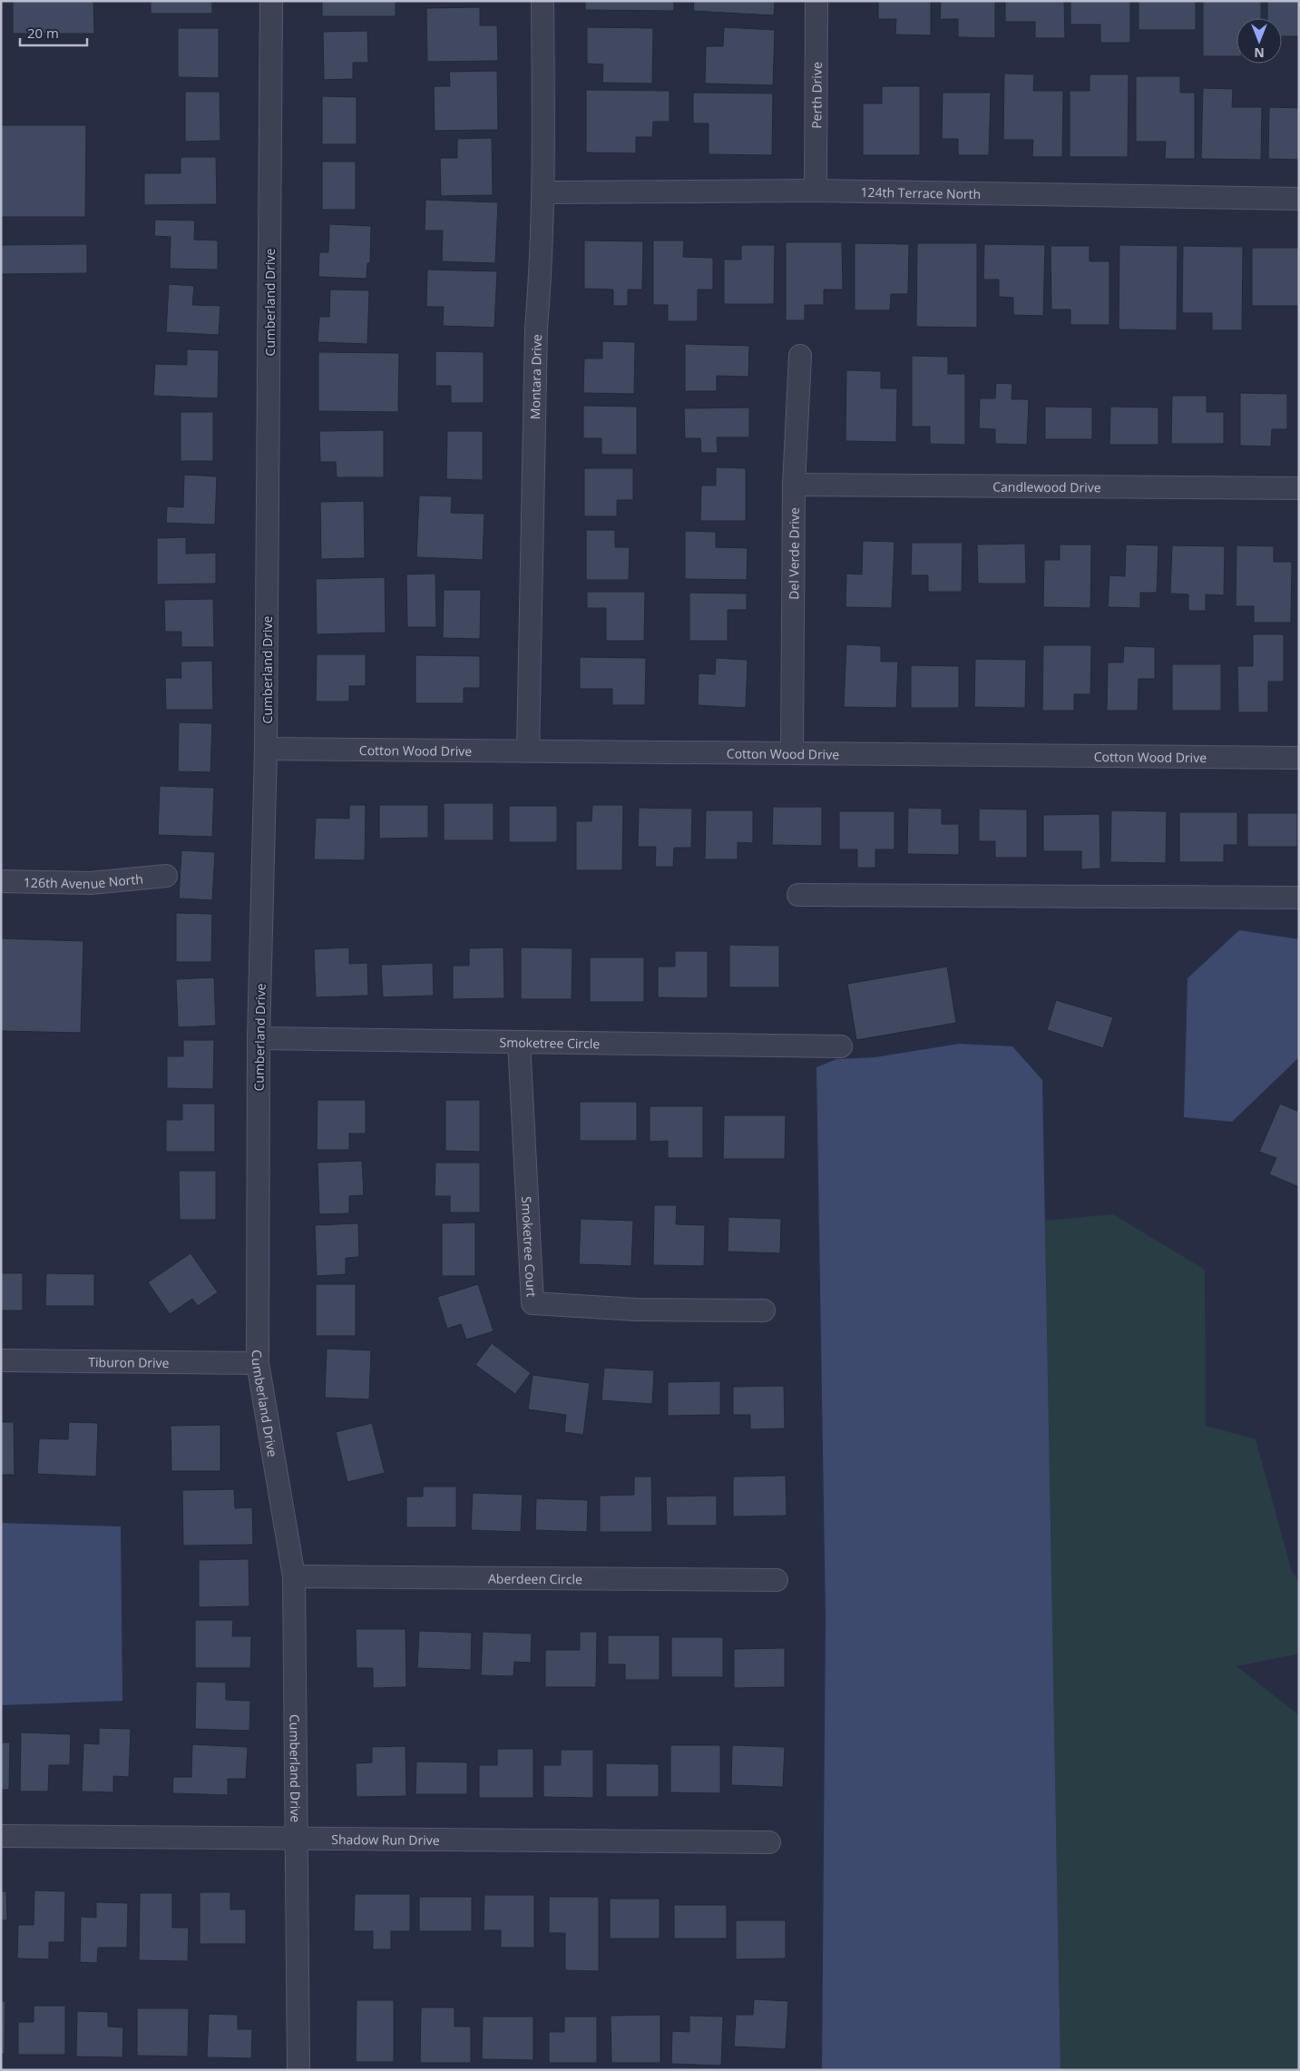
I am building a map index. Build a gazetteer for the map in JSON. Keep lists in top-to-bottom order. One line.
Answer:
{"streets":{"street":["Perth Drive","124th Terrace North","Cumberland Drive","Montara Drive","Candlewood Drive","Del Verde Drive","Cotton Wood Drive","126th Avenue North","Smoketree Circle","Smoketree Court","Tiburon Drive","Aberdeen Circle","Shadow Run Drive"]},"crossings":[["Perth Drive","124th Terrace North"],["124th Terrace North","Montara Drive"],["Cumberland Drive","Cotton Wood Drive"],["Cumberland Drive","Smoketree Circle"],["Cumberland Drive","Tiburon Drive"],["Cumberland Drive","Aberdeen Circle"],["Cumberland Drive","Shadow Run Drive"],["Montara Drive","Cotton Wood Drive"],["Candlewood Drive","Del Verde Drive"],["Del Verde Drive","Cotton Wood Drive"],["Smoketree Circle","Smoketree Court"]],"scale_bar":"20 m","north":"bottom"}
